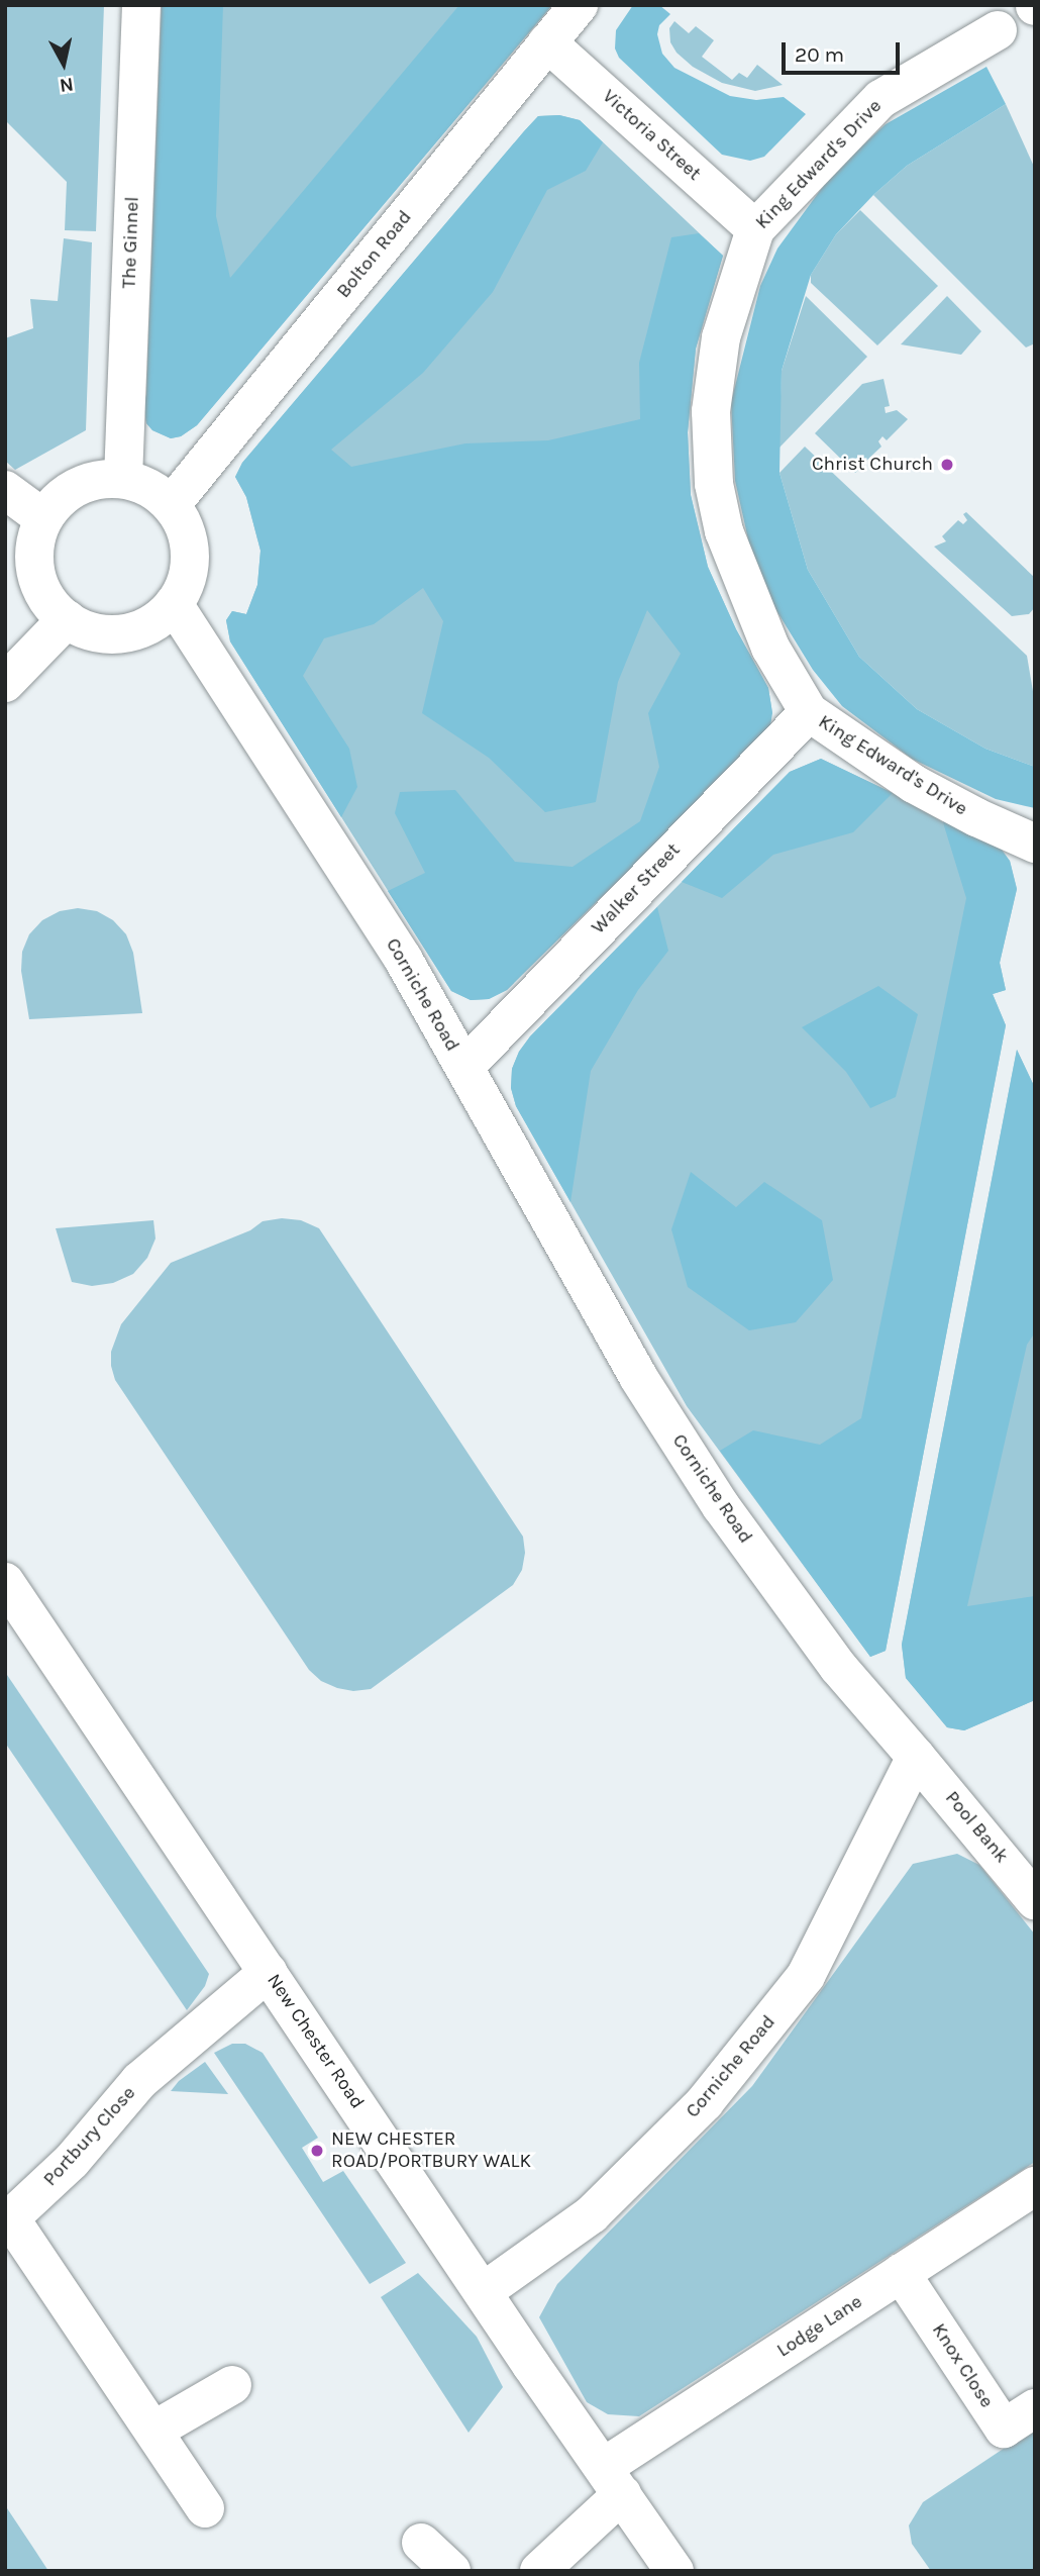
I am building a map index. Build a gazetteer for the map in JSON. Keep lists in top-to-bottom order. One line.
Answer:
{"streets":{"street":["Victoria Street","King Edward's Drive","The Ginnel","Bolton Road","Walker Street","Corniche Road","Pool Bank","New Chester Road","Portbury Close","Lodge Lane","Knox Close"]},"crossings":[["Victoria Street","King Edward's Drive"],["Victoria Street","Bolton Road"],["King Edward's Drive","Walker Street"],["The Ginnel","Bolton Road"],["The Ginnel","Corniche Road"],["Bolton Road","Corniche Road"],["Walker Street","Corniche Road"],["Corniche Road","Pool Bank"],["Corniche Road","New Chester Road"],["New Chester Road","Portbury Close"],["New Chester Road","Lodge Lane"],["Lodge Lane","Knox Close"]],"places":["Christ Church","NEW CHESTER ROAD/PORTBURY WALK"],"scale_bar":"20 m","north":"bottom"}
